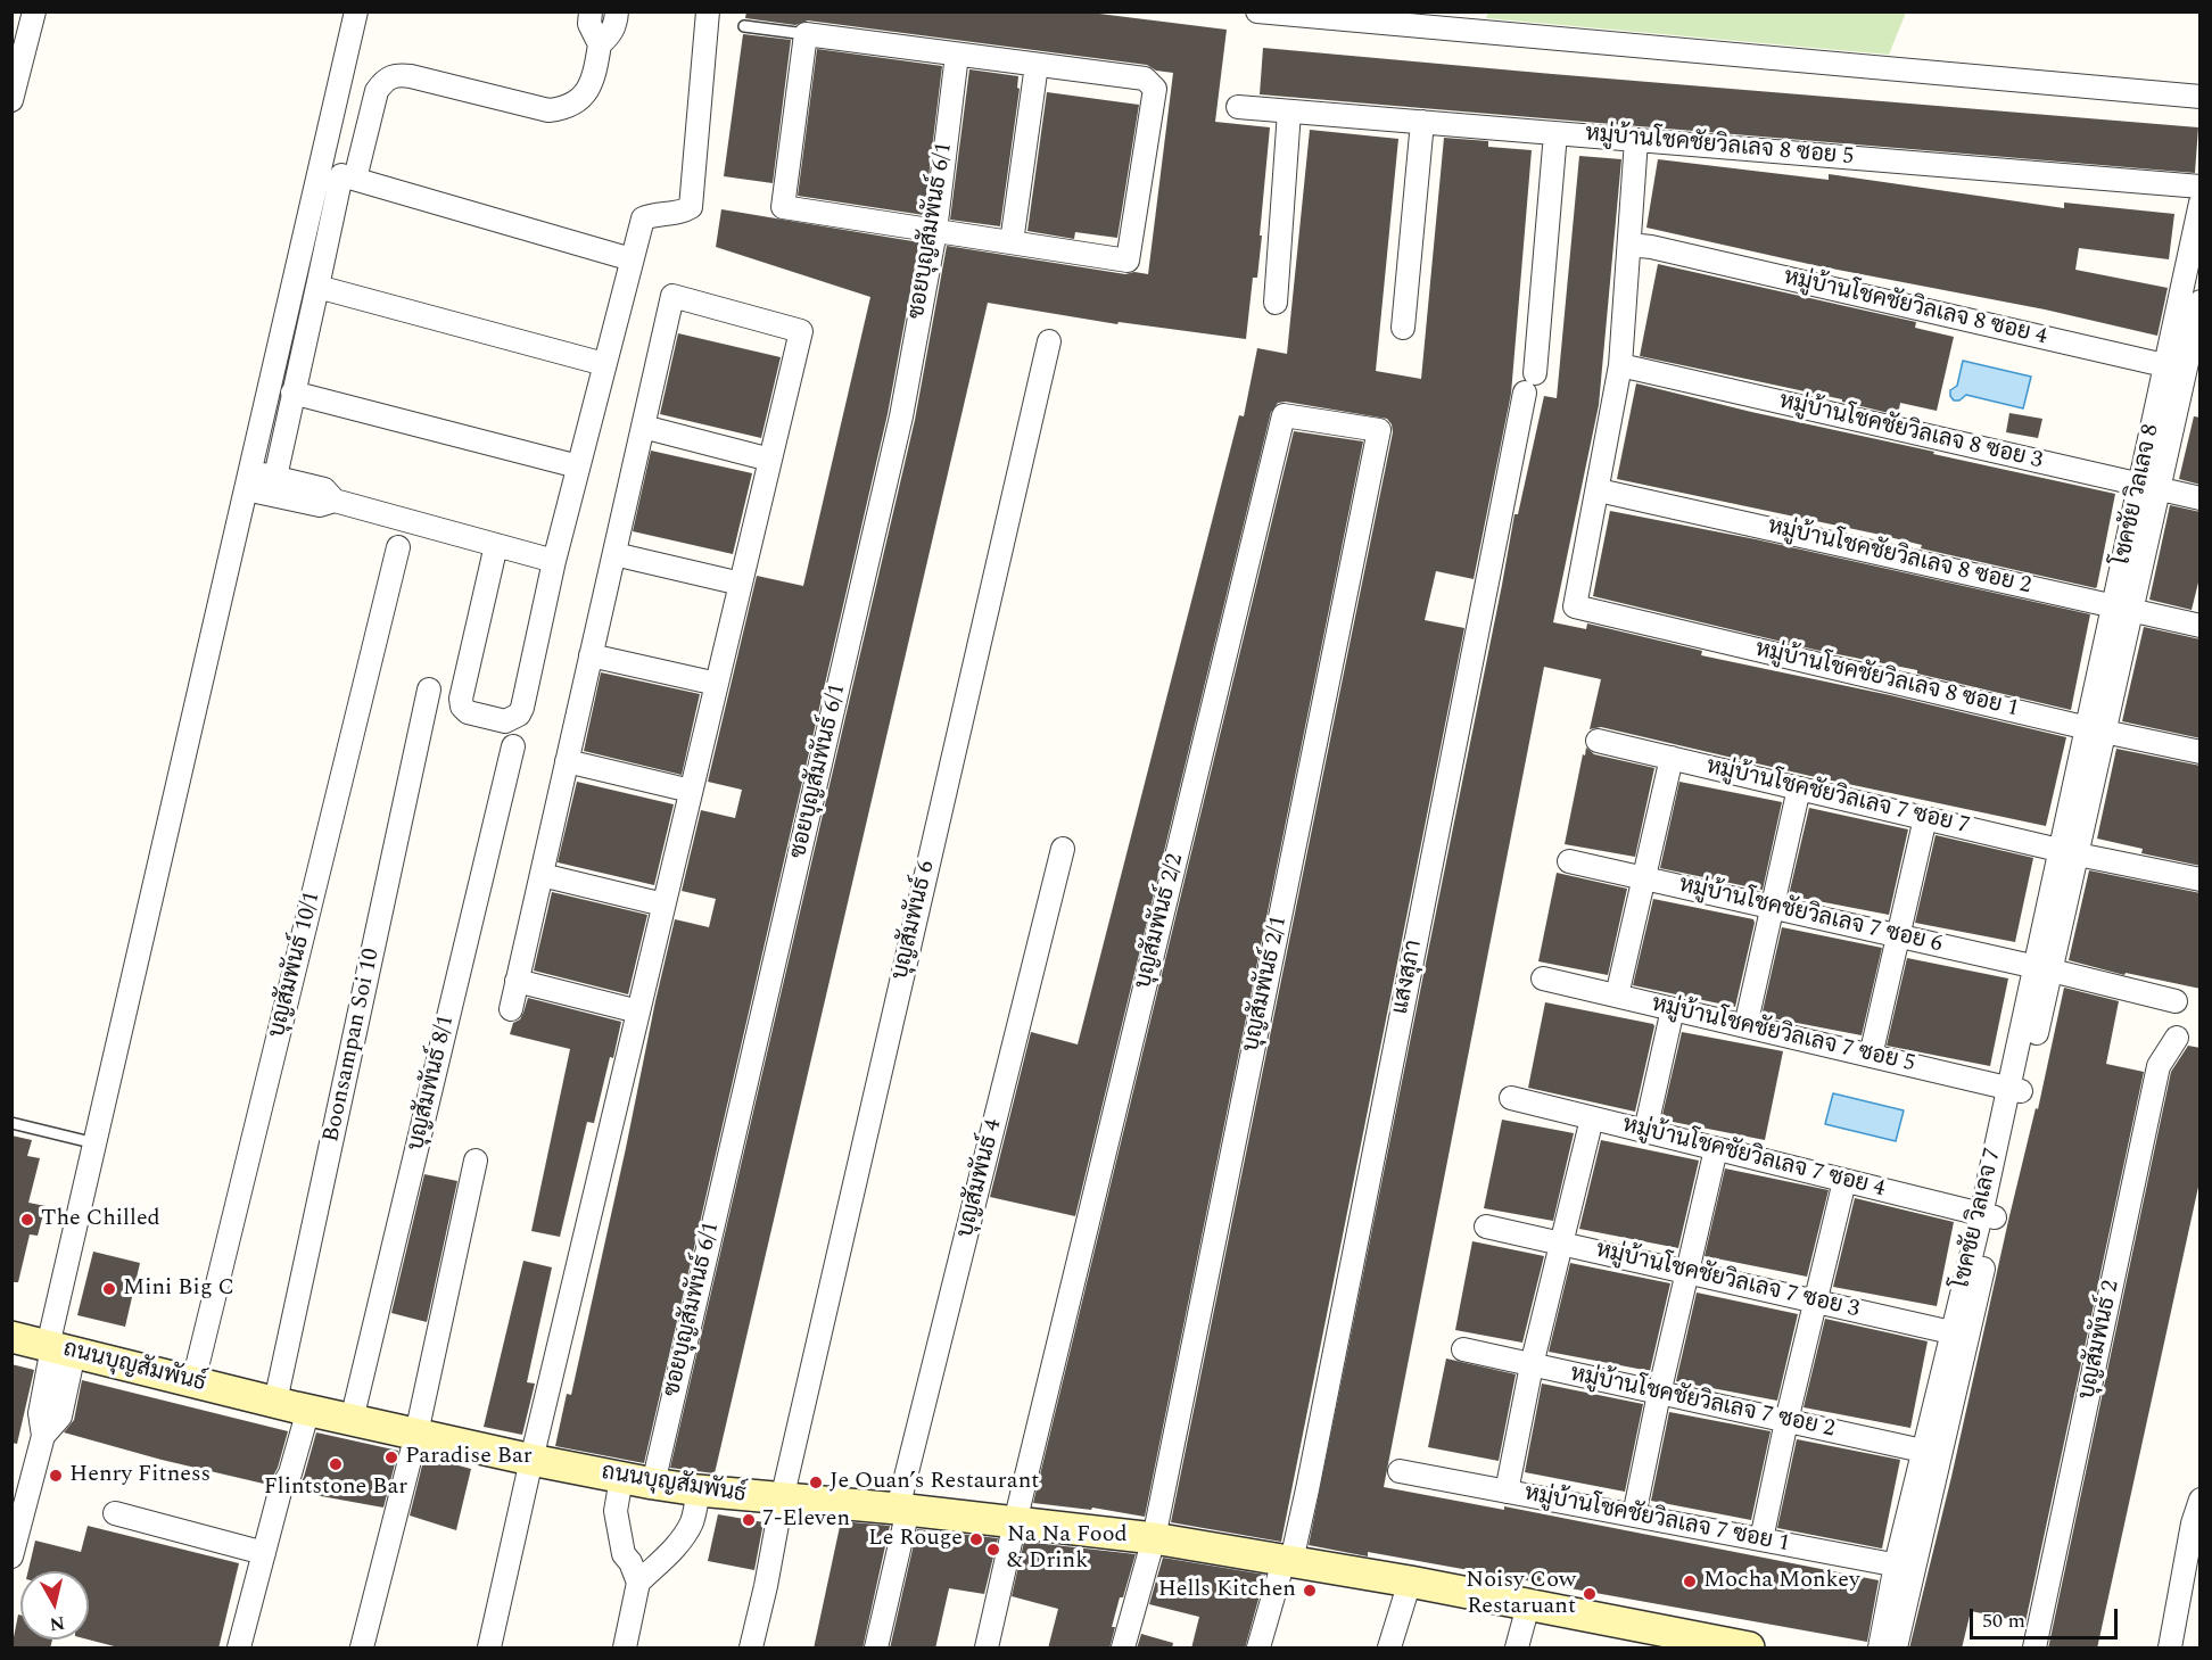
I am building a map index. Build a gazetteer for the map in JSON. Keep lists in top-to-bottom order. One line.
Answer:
{"streets":{"street":["หมู่บ้านโชคชัยวิลเลจ 8 ซอย 5","ซอยบุญสัมพันธ์ 6/1","หมู่บ้านโชคชัยวิลเลจ 8 ซอย 4","หมู่บ้านโชคชัยวิลเลจ 8 ซอย 3","โชคชัย วิลเลจ 8","หมู่บ้านโชคชัยวิลเลจ 8 ซอย 2","หมู่บ้านโชคชัยวิลเลจ 8 ซอย 1","หมู่บ้านโชคชัยวิลเลจ 7 ซอย 7","หมู่บ้านโชคชัยวิลเลจ 7 ซอย 6","บุญสัมพันธ์ 6","บุญสัมพันธ์ 2/2","บุญสัมพันธ์ 10/1","แสงสุภา","บุญสัมพันธ์ 2/1","หมู่บ้านโชคชัยวิลเลจ 7 ซอย 5","Boonsampan Soi 10","บุญสัมพันธ์ 8/1","หมู่บ้านโชคชัยวิลเลจ 7 ซอย 4","บุญสัมพันธ์ 4","โชคชัย วิลเลจ 7","หมู่บ้านโชคชัยวิลเลจ 7 ซอย 3","บุญสัมพันธ์ 2","ถนนบุญสัมพันธ์","หมู่บ้านโชคชัยวิลเลจ 7 ซอย 2","หมู่บ้านโชคชัยวิลเลจ 7 ซอย 1"]},"crossings":[["หมู่บ้านโชคชัยวิลเลจ 8 ซอย 5","แสงสุภา"],["ซอยบุญสัมพันธ์ 6/1","ถนนบุญสัมพันธ์"],["หมู่บ้านโชคชัยวิลเลจ 8 ซอย 4","โชคชัย วิลเลจ 8"],["หมู่บ้านโชคชัยวิลเลจ 8 ซอย 3","โชคชัย วิลเลจ 8"],["โชคชัย วิลเลจ 8","หมู่บ้านโชคชัยวิลเลจ 8 ซอย 2"],["โชคชัย วิลเลจ 8","หมู่บ้านโชคชัยวิลเลจ 8 ซอย 1"],["โชคชัย วิลเลจ 8","โชคชัย วิลเลจ 7"],["หมู่บ้านโชคชัยวิลเลจ 8 ซอย 2","หมู่บ้านโชคชัยวิลเลจ 8 ซอย 1"],["หมู่บ้านโชคชัยวิลเลจ 7 ซอย 7","โชคชัย วิลเลจ 7"],["หมู่บ้านโชคชัยวิลเลจ 7 ซอย 6","โชคชัย วิลเลจ 7"],["บุญสัมพันธ์ 6","ถนนบุญสัมพันธ์"],["บุญสัมพันธ์ 2/2","บุญสัมพันธ์ 2/1"],["บุญสัมพันธ์ 2/2","ถนนบุญสัมพันธ์"],["บุญสัมพันธ์ 10/1","ถนนบุญสัมพันธ์"],["แสงสุภา","ถนนบุญสัมพันธ์"],["บุญสัมพันธ์ 2/1","ถนนบุญสัมพันธ์"],["หมู่บ้านโชคชัยวิลเลจ 7 ซอย 5","โชคชัย วิลเลจ 7"],["Boonsampan Soi 10","ถนนบุญสัมพันธ์"],["บุญสัมพันธ์ 8/1","ถนนบุญสัมพันธ์"],["หมู่บ้านโชคชัยวิลเลจ 7 ซอย 4","โชคชัย วิลเลจ 7"],["บุญสัมพันธ์ 4","ถนนบุญสัมพันธ์"],["โชคชัย วิลเลจ 7","หมู่บ้านโชคชัยวิลเลจ 7 ซอย 3"],["โชคชัย วิลเลจ 7","หมู่บ้านโชคชัยวิลเลจ 7 ซอย 2"],["โชคชัย วิลเลจ 7","หมู่บ้านโชคชัยวิลเลจ 7 ซอย 1"]],"places":["The Chilled","Mini Big C","Paradise Bar","Flintstone Bar","Henry Fitness","Je Ouan’s Restaurant","7-Eleven","Le Rouge","Na Na Food & Drink","Mocha Monkey","Hells Kitchen","Noisy Cow Restaruant"],"scale_bar":"50 m","north":"bottom"}
